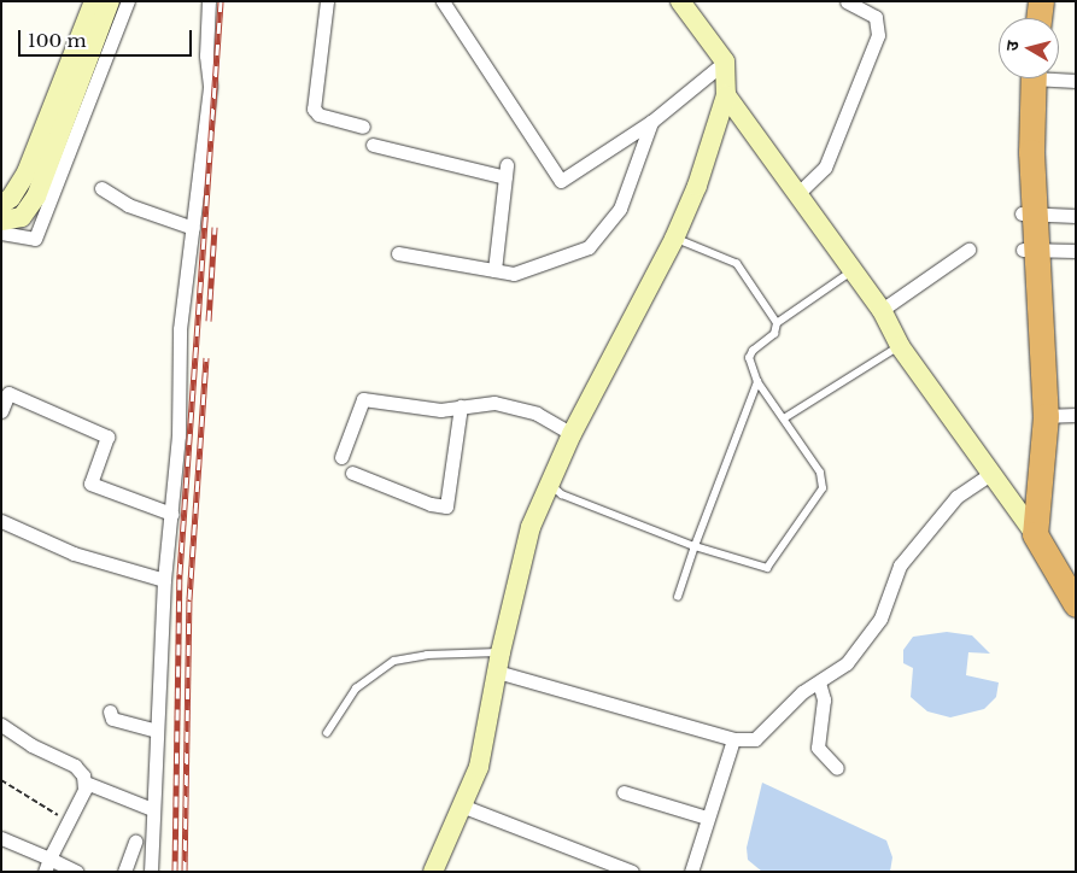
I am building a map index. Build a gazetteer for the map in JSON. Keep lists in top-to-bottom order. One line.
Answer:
{"scale_bar":"100 m","north":"left"}
